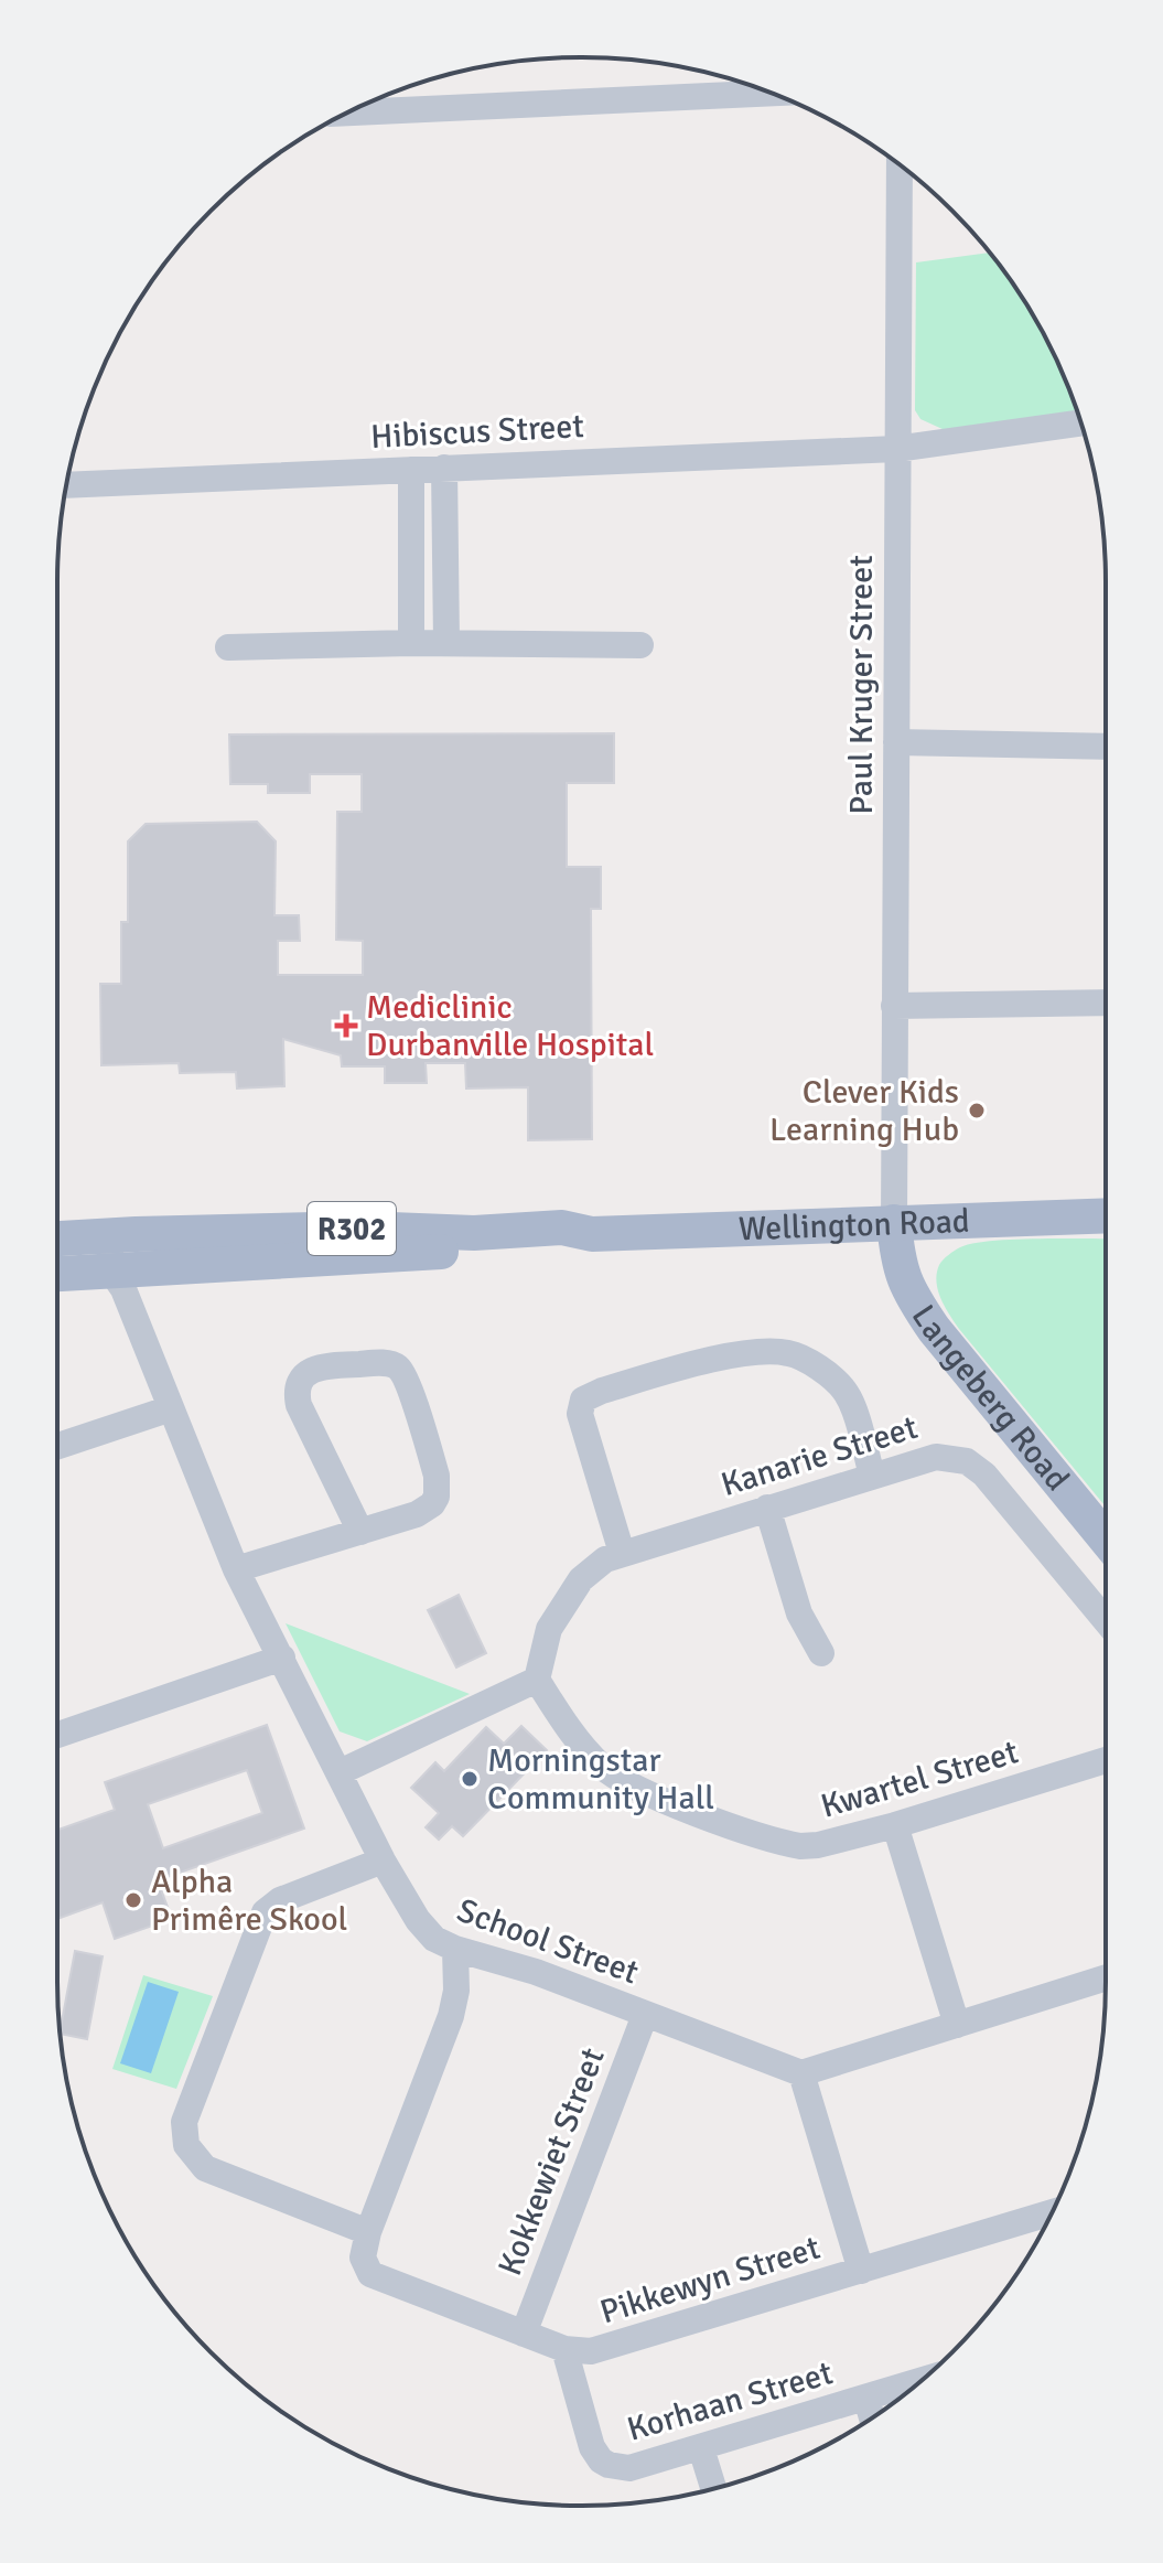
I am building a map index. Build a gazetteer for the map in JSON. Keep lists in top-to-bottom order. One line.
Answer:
{"streets":{"main road":["Wellington Road","R302","Langeberg Road"],"street":["Hibiscus Street","Paul Kruger Street","Kanarie Street","Kwartel Street","School Street","Kokkewiet Street","Pikkewyn Street","Korhaan Street"]},"crossings":[["Hibiscus Street","Paul Kruger Street"],["Paul Kruger Street","Wellington Road"],["Paul Kruger Street","Langeberg Road"],["Wellington Road","Langeberg Road"],["Wellington Road","School Street"],["Kanarie Street","Kwartel Street"],["School Street","Kokkewiet Street"],["Kokkewiet Street","Pikkewyn Street"],["Pikkewyn Street","Korhaan Street"]],"places":{"health":["Mediclinic Durbanville Hospital"],"other":["Clever Kids Learning Hub","Morningstar Community Hall","Alpha Primêre Skool"]}}
